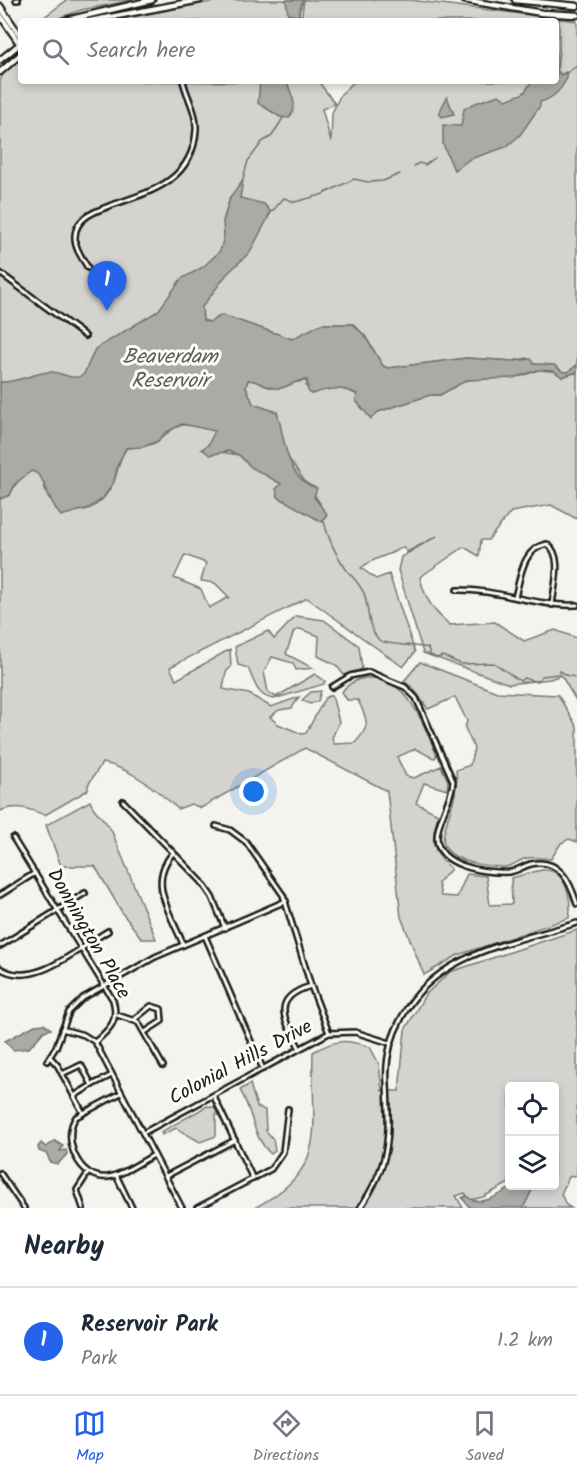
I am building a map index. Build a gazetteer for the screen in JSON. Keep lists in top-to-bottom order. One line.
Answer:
{"streets":{"street":["Donnington Place","Colonial Hills Drive"]},"water":["Beaverdam Reservoir"],"page":{"search":"Search here","pins":"1","heading":"Nearby","list":[{"mark":"1","name":"Reservoir Park","note":"Park","value":"1.2 km"}],"nav":["Map","Directions","Saved"]}}
